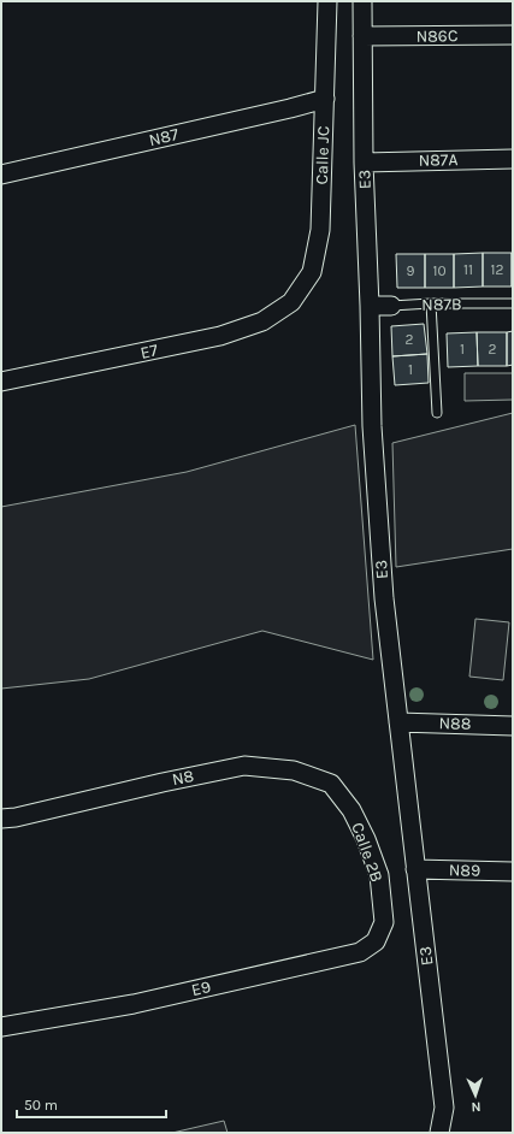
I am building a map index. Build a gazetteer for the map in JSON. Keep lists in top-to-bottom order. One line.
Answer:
{"streets":{"street":["N86C","N87","Calle JC","N87A","E3","N87B","E7","N88","N8","Calle 2B","N89","E9"]},"crossings":[["N86C","E3"],["N87","Calle JC"],["Calle JC","E7"],["N87A","E3"],["E3","N87B"],["E3","N88"],["E3","N89"],["N8","Calle 2B"],["Calle 2B","E9"]],"house_numbers":["11","12","9","10","2","1","2","1"],"scale_bar":"50 m","north":"bottom"}
